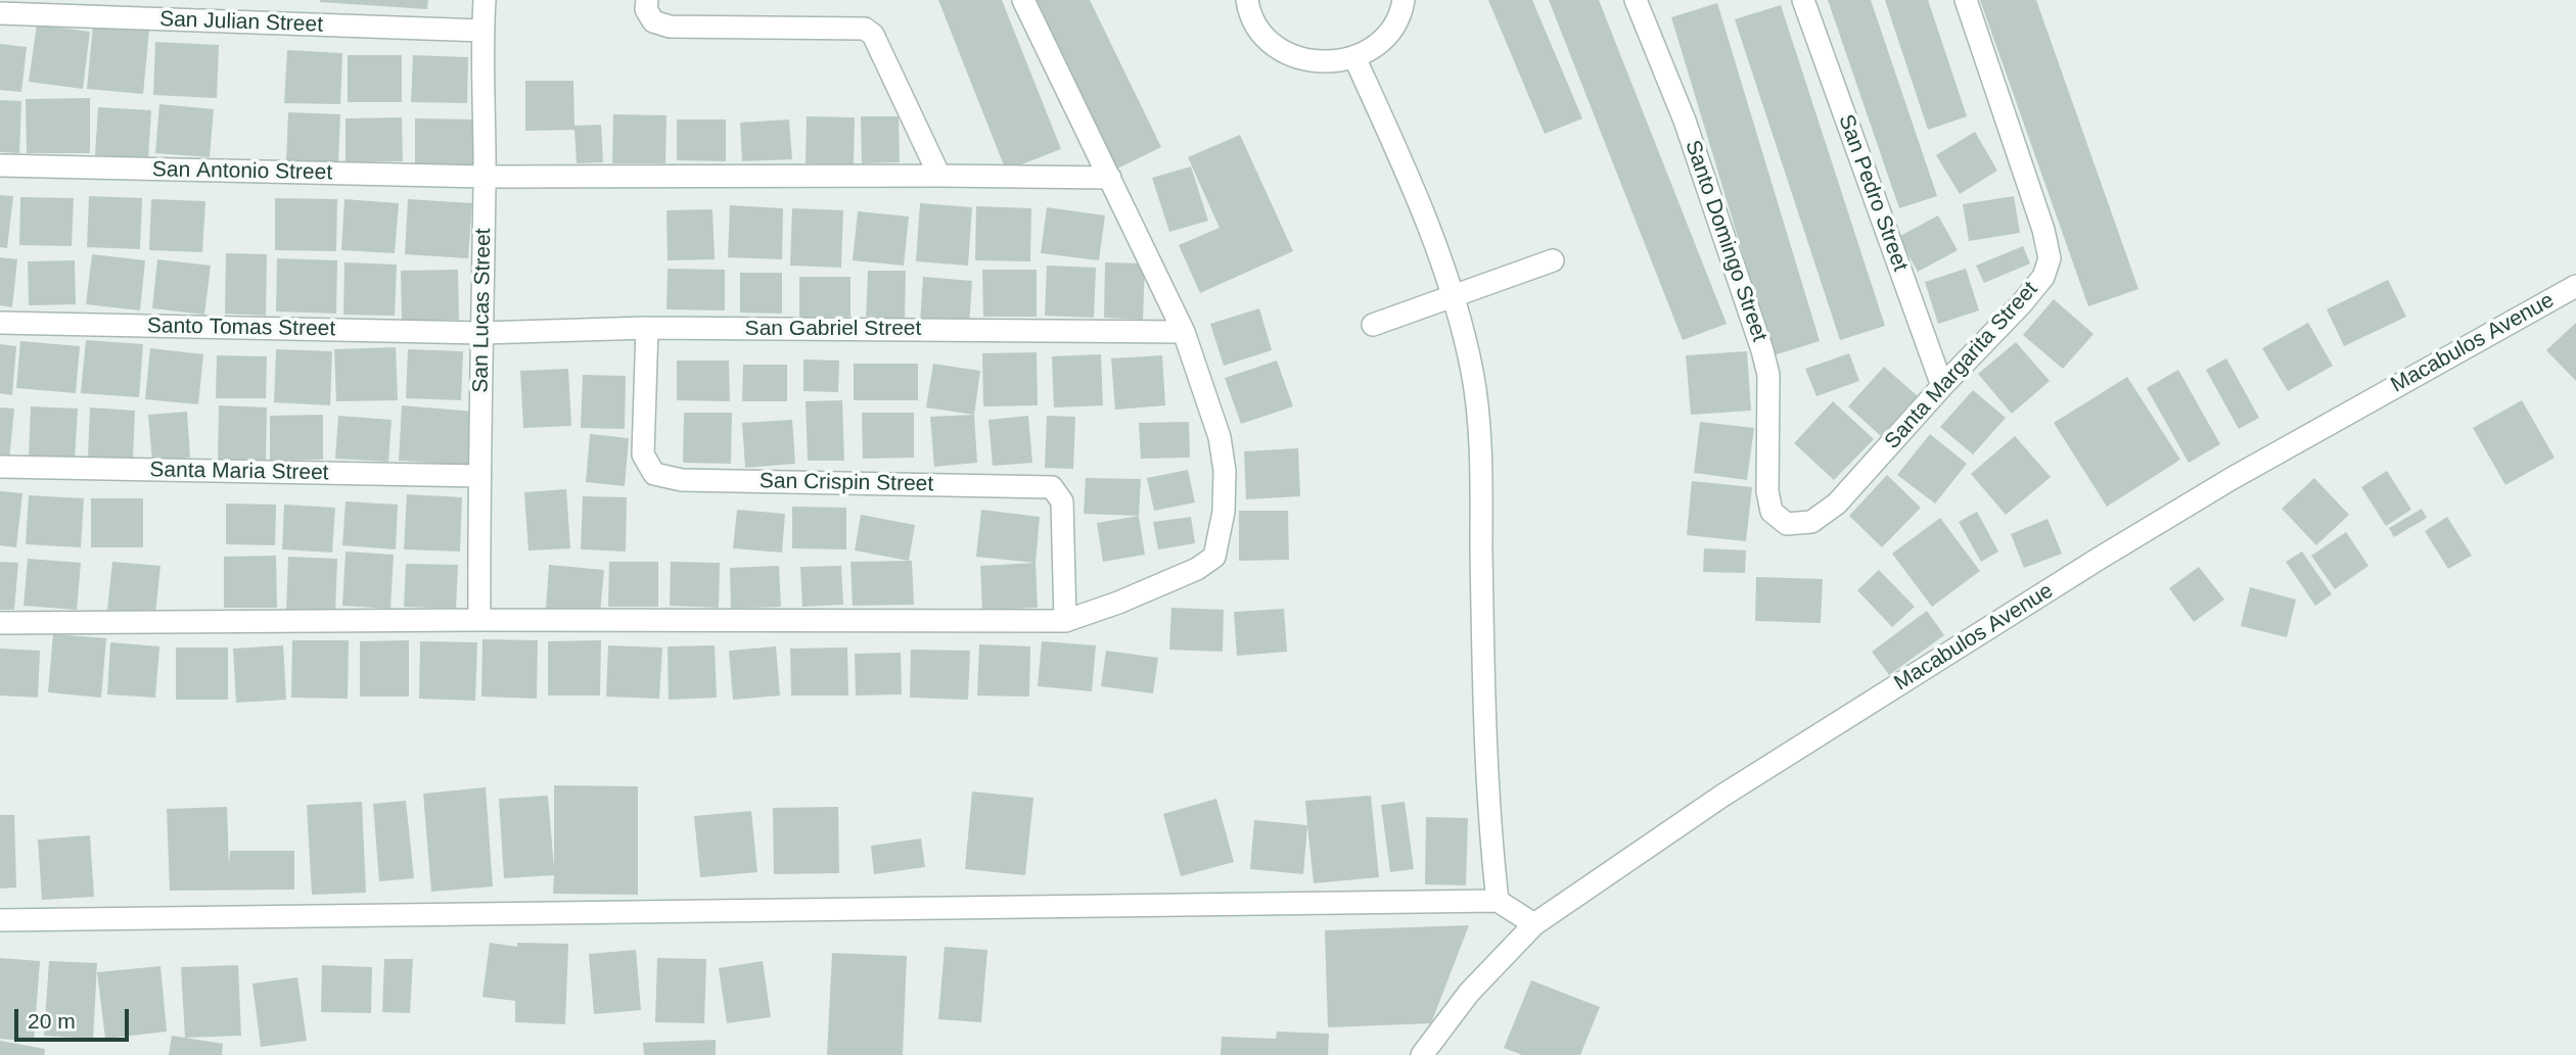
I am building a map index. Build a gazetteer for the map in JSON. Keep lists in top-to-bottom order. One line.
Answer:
{"streets":{"street":["San Julian Street","San Antonio Street","San Pedro Street","Santo Domingo Street","San Lucas Street","Santo Tomas Street","San Gabriel Street","Macabulos Avenue","Santa Margarita Street","Santa Maria Street","San Crispin Street"]},"crossings":[["San Julian Street","San Lucas Street"],["San Antonio Street","San Lucas Street"],["San Pedro Street","Santa Margarita Street"],["Santo Domingo Street","Santa Margarita Street"],["San Lucas Street","Santo Tomas Street"],["San Lucas Street","San Gabriel Street"],["San Lucas Street","Santa Maria Street"],["Santo Tomas Street","San Gabriel Street"],["San Gabriel Street","San Crispin Street"]],"scale_bar":"20 m"}
